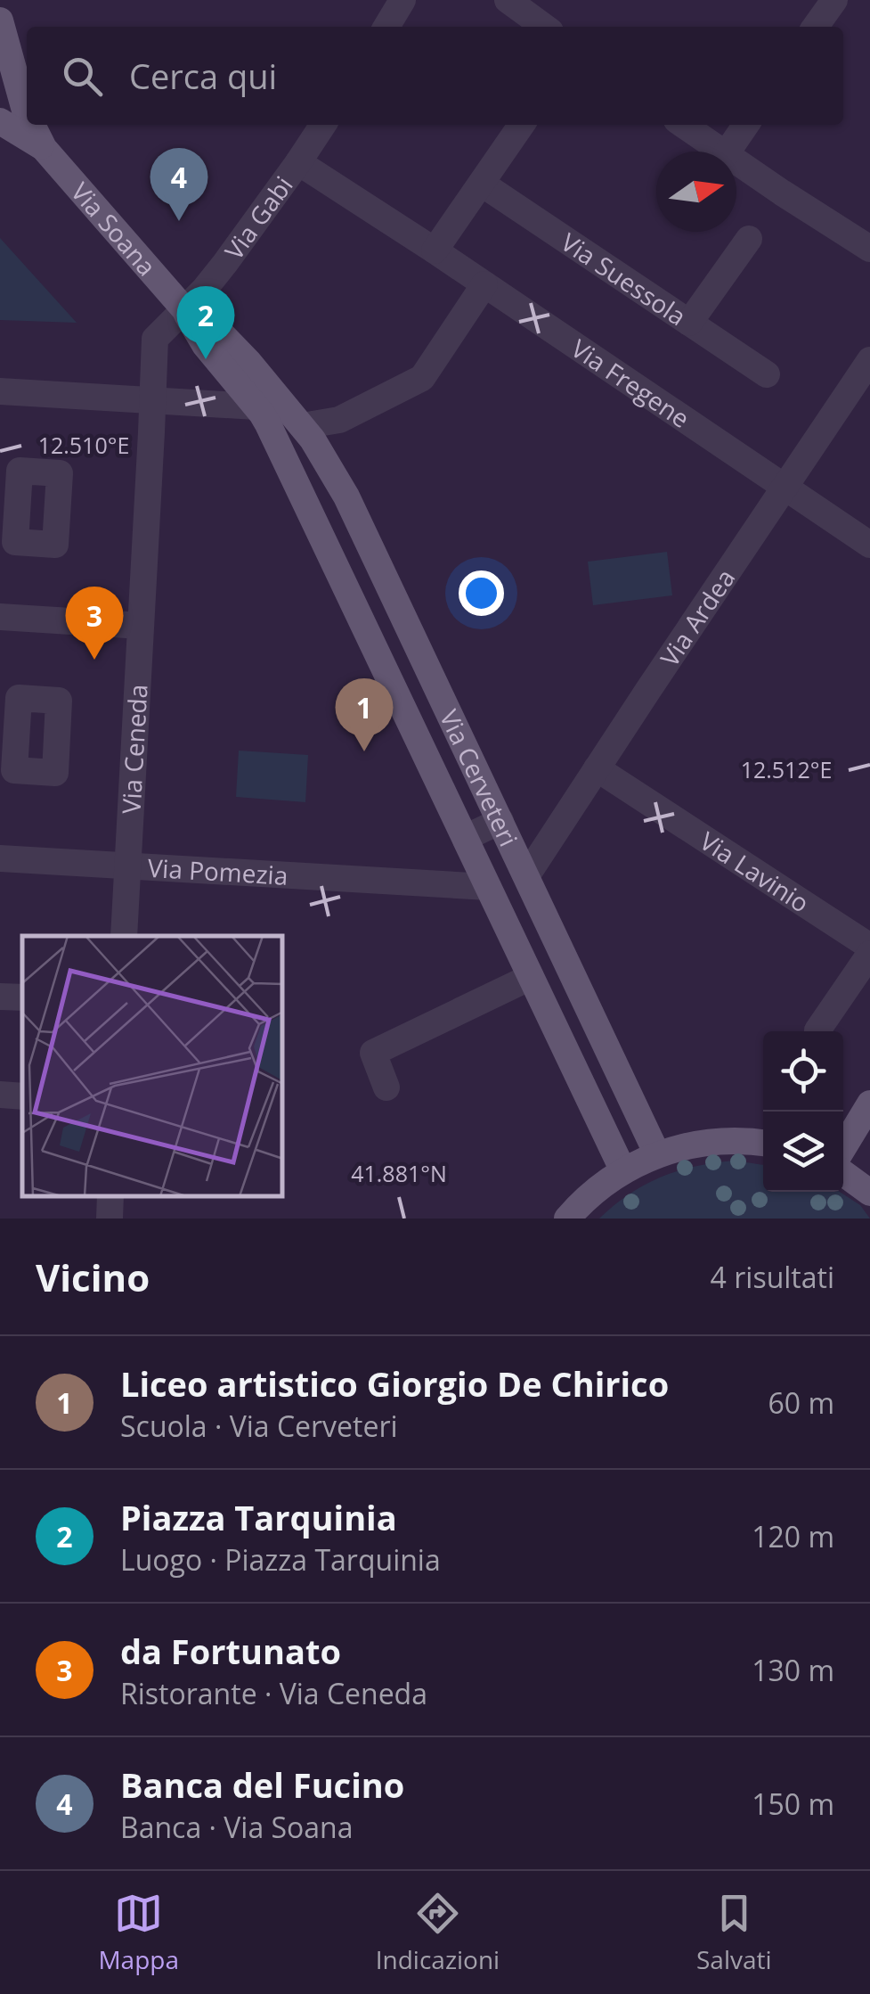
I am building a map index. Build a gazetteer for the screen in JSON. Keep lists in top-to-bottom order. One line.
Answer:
{"streets":{"main road":["Via Soana","Via Cerveteri"],"street":["Via Gabi","Via Suessola","Via Fregene","Via Ardea","Via Ceneda","Via Pomezia","Via Lavinio"]},"crossings":[["Via Gabi","Via Soana"],["Via Gabi","Via Fregene"],["Via Gabi","Via Ceneda"],["Via Gabi","Via Cerveteri"],["Via Soana","Via Cerveteri"],["Via Fregene","Via Ardea"],["Via Ardea","Via Cerveteri"],["Via Ardea","Via Lavinio"],["Via Ceneda","Via Pomezia"],["Via Cerveteri","Via Pomezia"]],"north":"right","page":{"search":"Cerca qui","pins":["4","2","3","1"],"heading":["Vicino","4 risultati"],"list":[{"mark":"1","name":"Liceo artistico Giorgio De Chirico","note":"Scuola · Via Cerveteri","value":"60 m"},{"mark":"2","name":"Piazza Tarquinia","note":"Luogo · Piazza Tarquinia","value":"120 m"},{"mark":"3","name":"da Fortunato","note":"Ristorante · Via Ceneda","value":"130 m"},{"mark":"4","name":"Banca del Fucino","note":"Banca · Via Soana","value":"150 m"}],"nav":["Mappa","Indicazioni","Salvati"]},"coordinates":["12.510°E","12.512°E","41.881°N"]}
